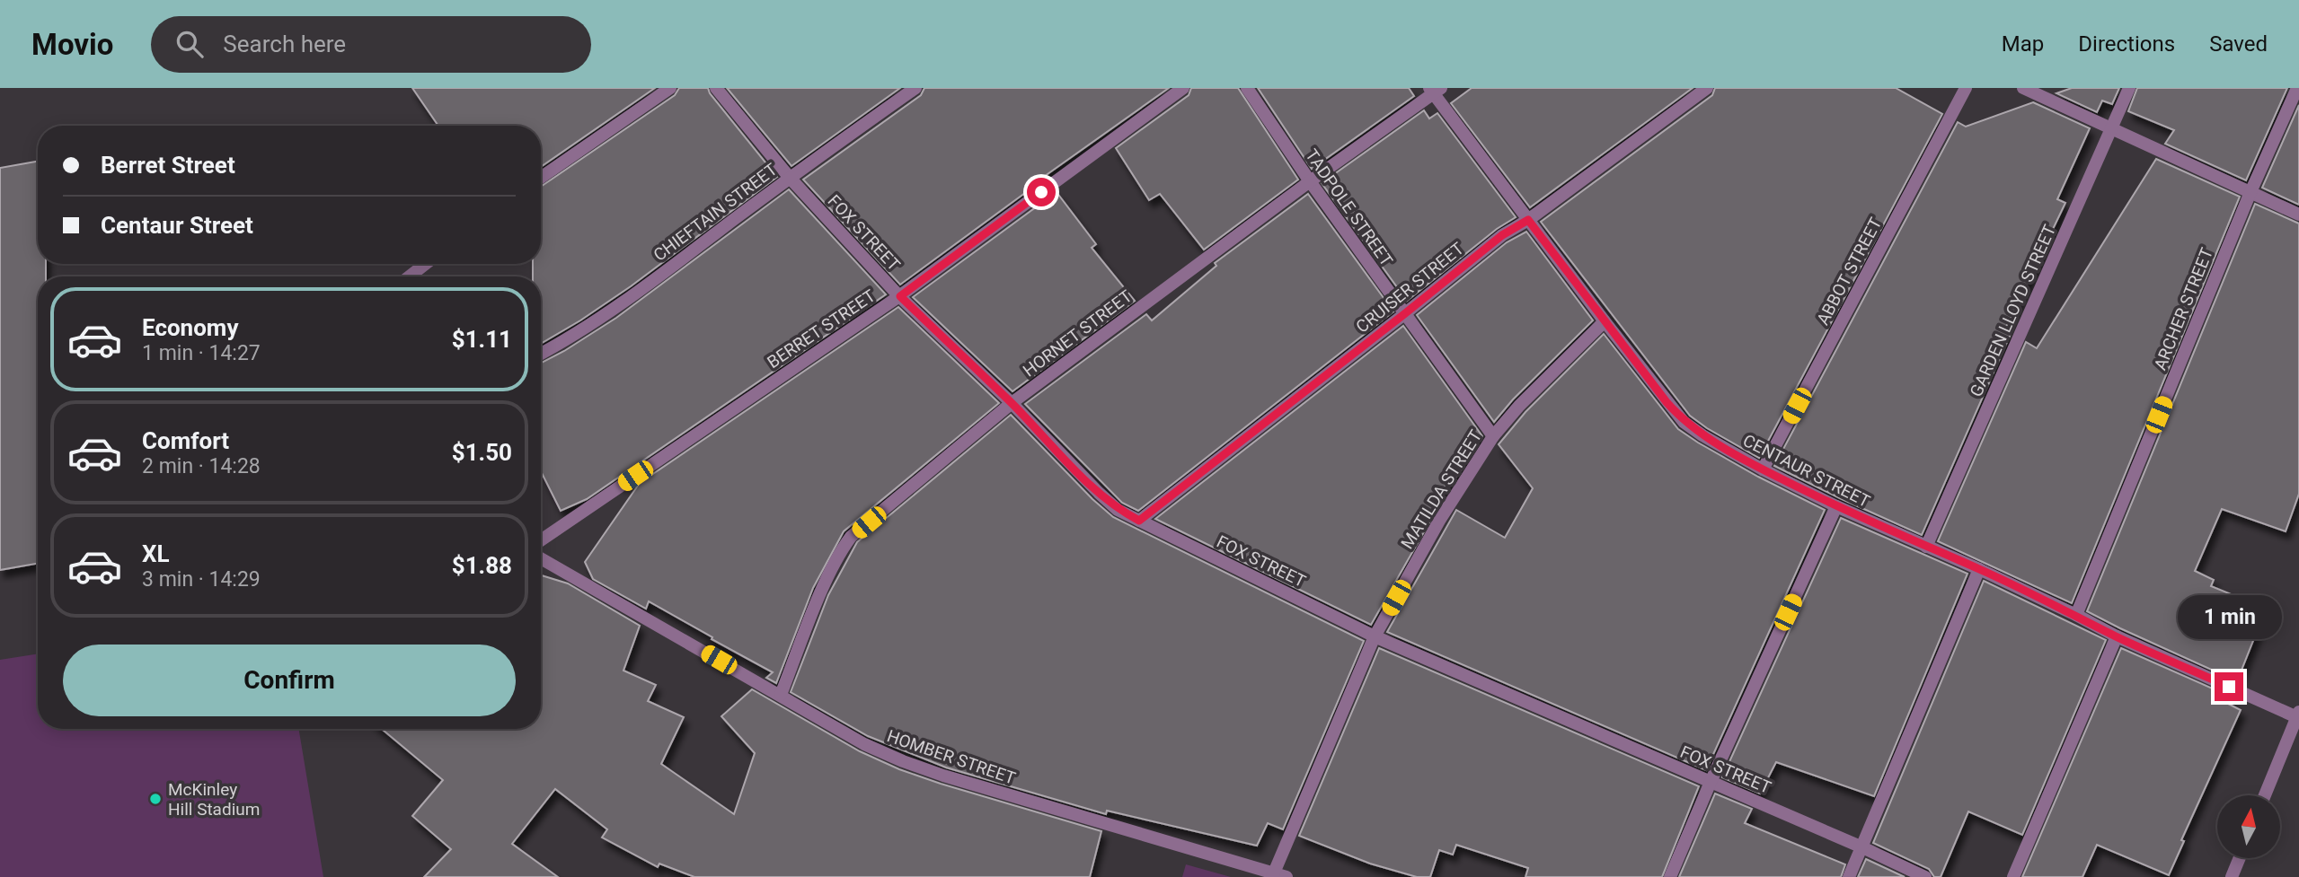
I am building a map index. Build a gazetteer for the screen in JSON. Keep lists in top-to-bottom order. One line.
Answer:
{"streets":{"street":["TADPOLE STREET","CHIEFTAIN STREET","FOX STREET","ABBOT STREET","CRUISER STREET","ARCHER STREET","GARDEN LLOYD STREET","BERRET STREET","HORNET STREET","CENTAUR STREET","MATILDA STREET","HOMBER STREET"]},"crossings":[["TADPOLE STREET","CRUISER STREET"],["TADPOLE STREET","HORNET STREET"],["TADPOLE STREET","MATILDA STREET"],["CHIEFTAIN STREET","FOX STREET"],["FOX STREET","CRUISER STREET"],["FOX STREET","BERRET STREET"],["FOX STREET","HORNET STREET"],["FOX STREET","MATILDA STREET"],["ABBOT STREET","CENTAUR STREET"],["CRUISER STREET","CENTAUR STREET"],["ARCHER STREET","CENTAUR STREET"],["GARDEN LLOYD STREET","CENTAUR STREET"],["HORNET STREET","CENTAUR STREET"],["HORNET STREET","HOMBER STREET"],["CENTAUR STREET","MATILDA STREET"],["MATILDA STREET","HOMBER STREET"]],"places":["McKinley Hill Stadium"],"north":"top","page":{"header":"Movio","search":"Search here","nav":["Map","Directions","Saved"],"banner":["Berret Street","Centaur Street"],"list":[{"name":"Economy","note":"1 min · 14:27","value":"$1.11"},{"name":"Comfort","note":"2 min · 14:28","value":"$1.50"},{"name":"XL","note":"3 min · 14:29","value":"$1.88"}],"bubble":"1 min","buttons":"Confirm"}}
